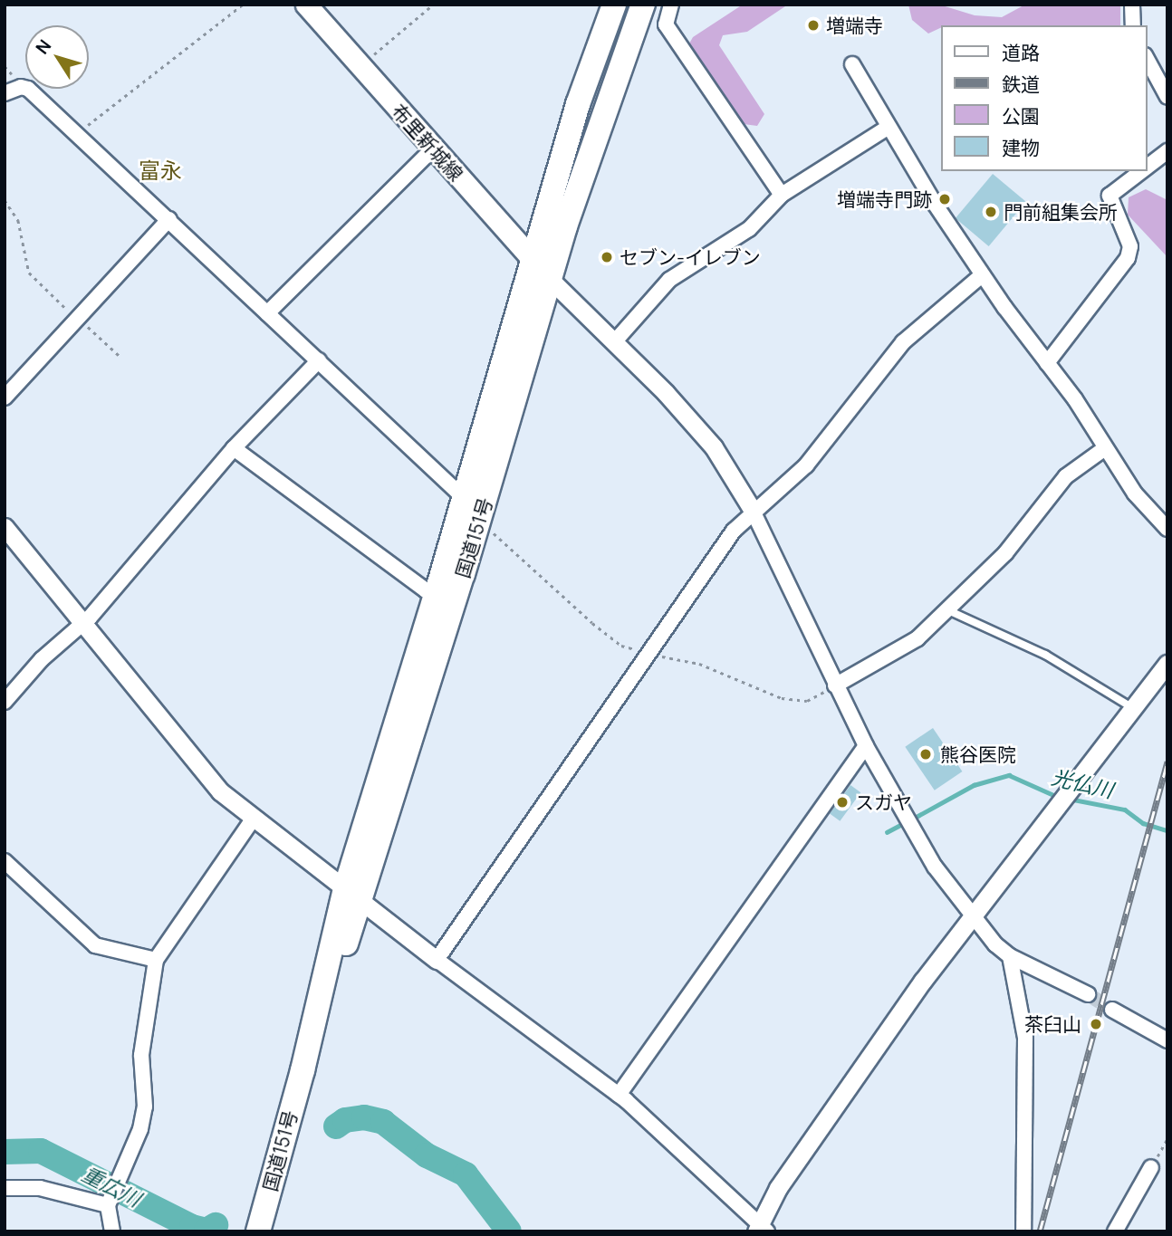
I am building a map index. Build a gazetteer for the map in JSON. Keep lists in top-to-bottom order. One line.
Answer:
{"streets":{"highway":["国道151号"],"main road":["布里新城線"]},"crossings":[["布里新城線","国道151号"]],"districts":["富永"],"water":["光仏川","重広川"],"places":["増端寺","増端寺門跡","門前組集会所","セブン-イレブン","熊谷医院","スガヤ","茶臼山"],"legend":["道路","鉄道","公園","建物"],"north":"top left"}
